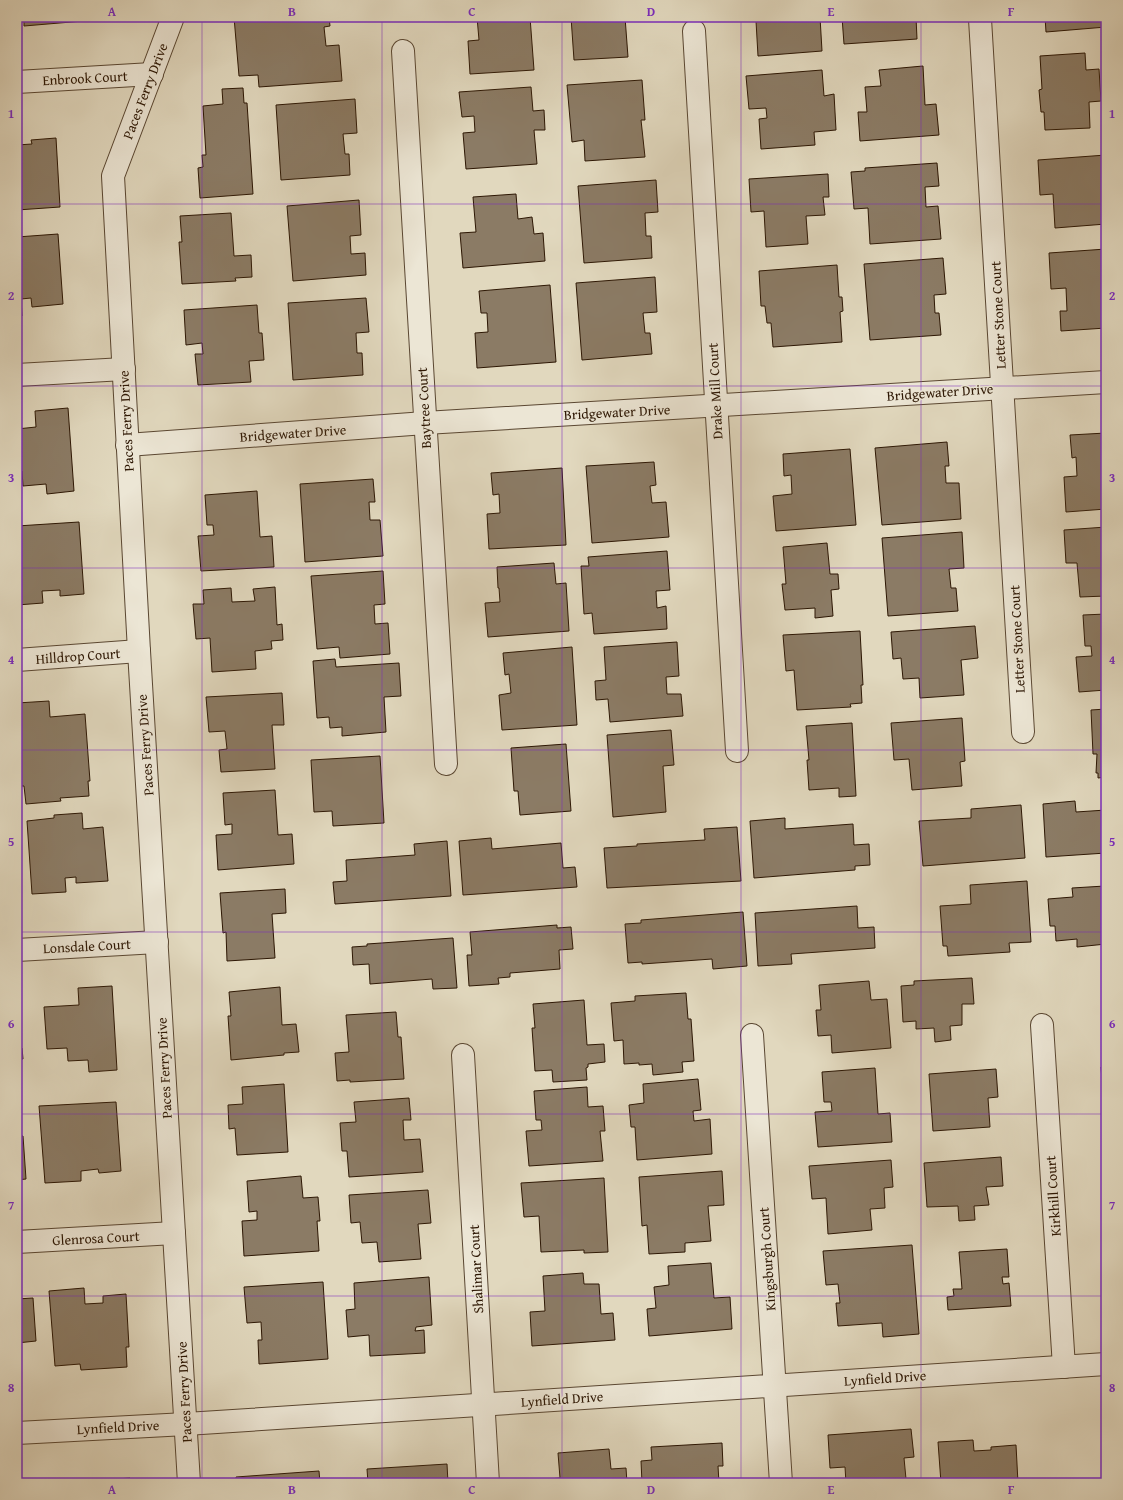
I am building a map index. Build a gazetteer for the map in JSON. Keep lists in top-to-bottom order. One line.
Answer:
{"streets":{"street":["Enbrook Court","Paces Ferry Drive","Letter Stone Court","Drake Mill Court","Bridgewater Drive","Baytree Court","Hilldrop Court","Lonsdale Court","Kirkhill Court","Glenrosa Court","Kingsburgh Court","Shalimar Court","Lynfield Drive"]},"crossings":[["Enbrook Court","Paces Ferry Drive"],["Paces Ferry Drive","Bridgewater Drive"],["Paces Ferry Drive","Hilldrop Court"],["Paces Ferry Drive","Lonsdale Court"],["Paces Ferry Drive","Glenrosa Court"],["Paces Ferry Drive","Lynfield Drive"],["Letter Stone Court","Bridgewater Drive"],["Drake Mill Court","Bridgewater Drive"],["Bridgewater Drive","Baytree Court"],["Kirkhill Court","Lynfield Drive"],["Kingsburgh Court","Lynfield Drive"],["Shalimar Court","Lynfield Drive"]],"grid":{"columns":["A","B","C","D","E","F"],"rows":["1","2","3","4","5","6","7","8"]}}
